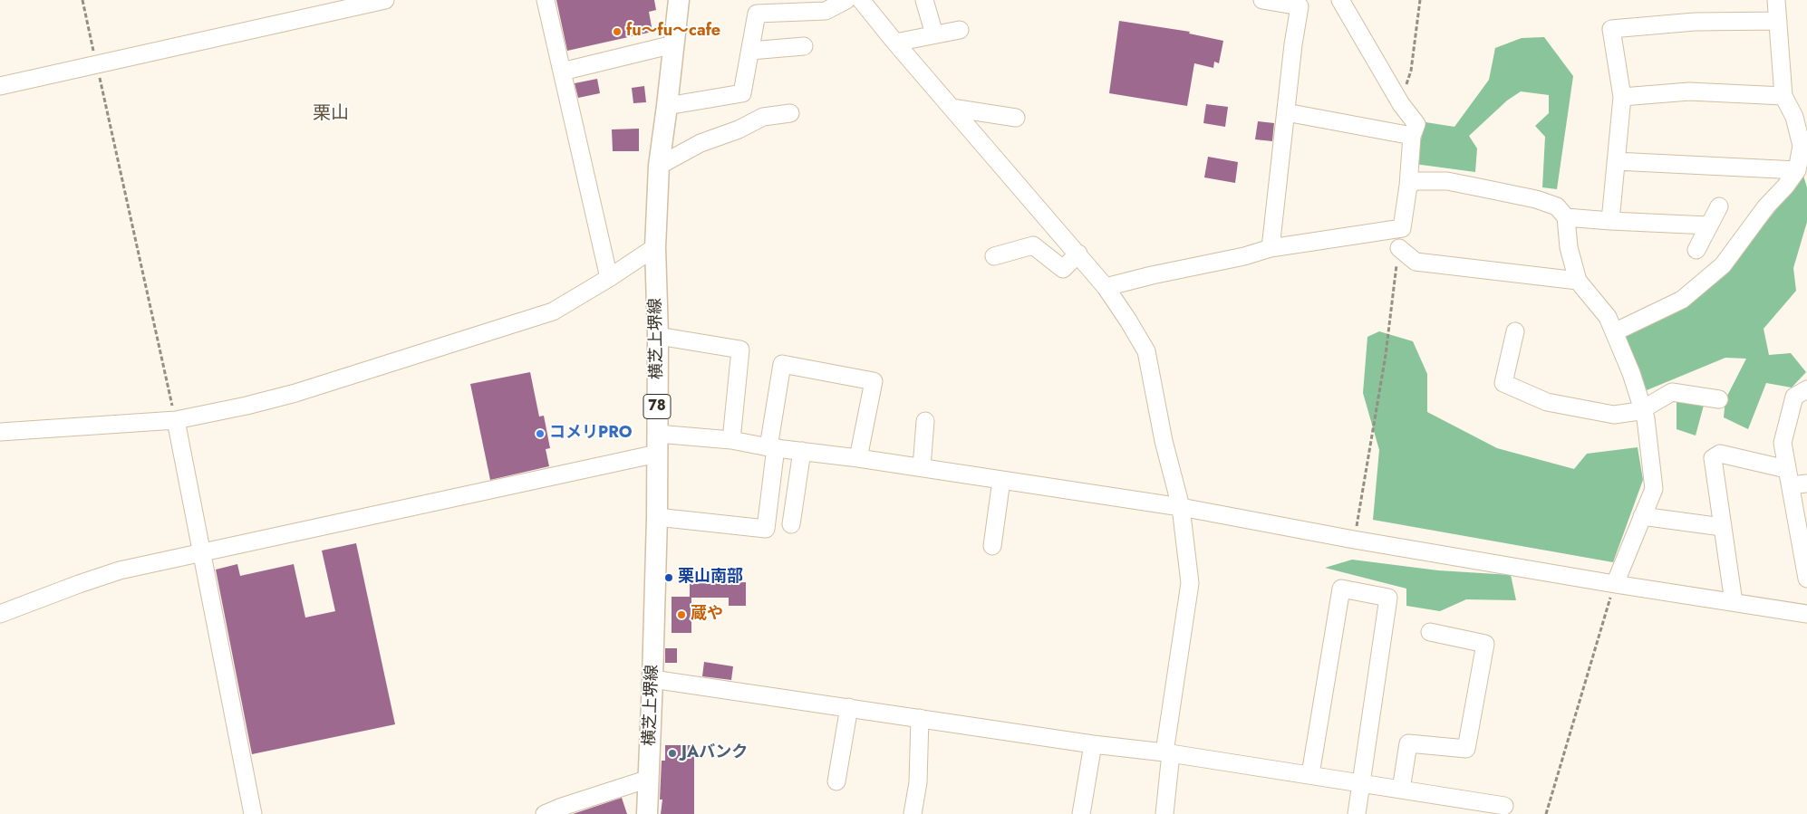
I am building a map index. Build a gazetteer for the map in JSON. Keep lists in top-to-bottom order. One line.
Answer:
{"streets":{"main road":["横芝上堺線","78"]},"districts":["栗山"],"places":["fu～fu～cafe","コメリPRO","栗山南部","蔵や","JAバンク"]}
